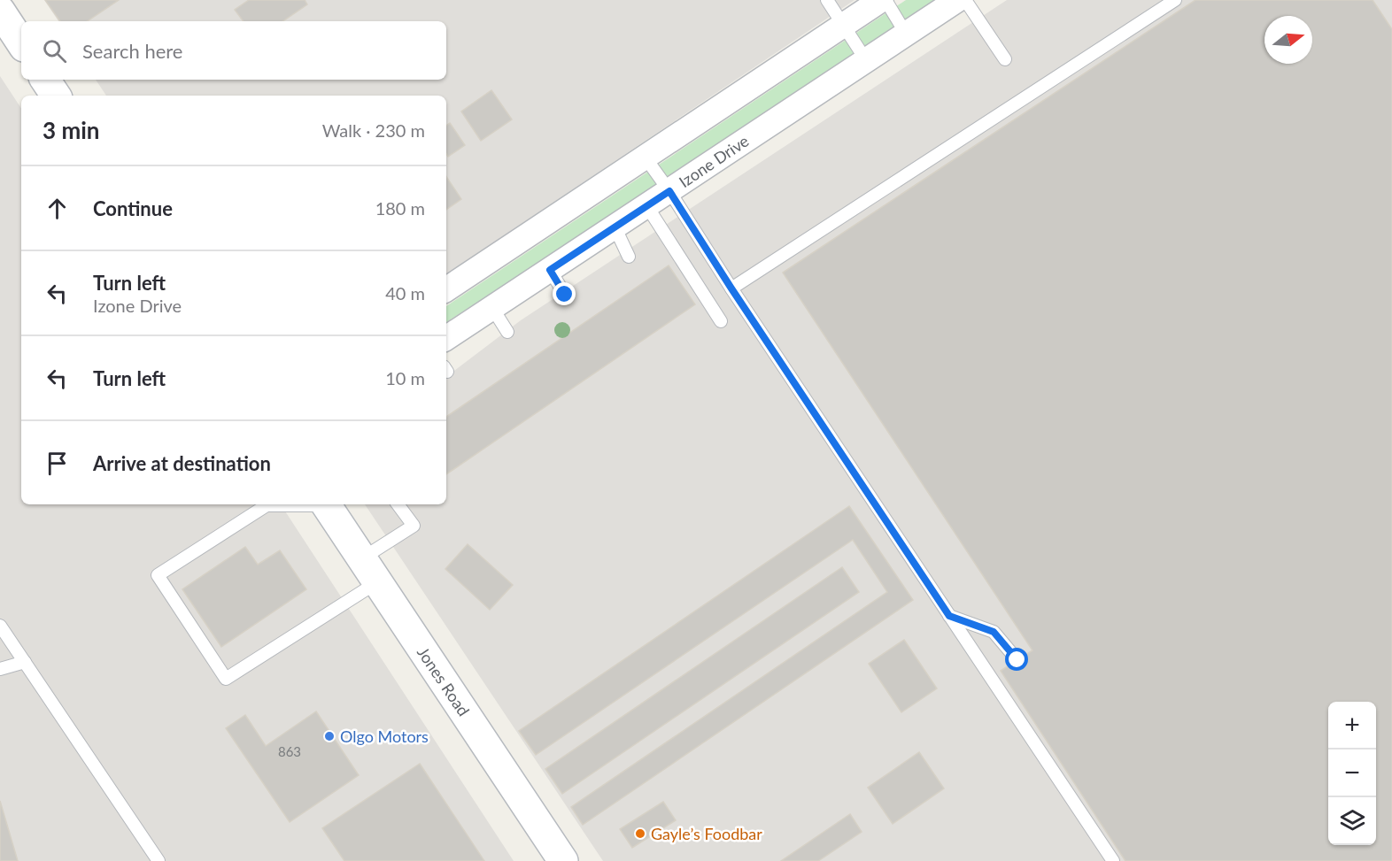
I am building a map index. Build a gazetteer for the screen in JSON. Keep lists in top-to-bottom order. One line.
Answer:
{"streets":{"main road":["Jones Road"],"street":["Izone Drive"]},"places":["Olgo Motors","Gayle’s Foodbar"],"house_numbers":["863"],"north":"right","page":{"search":"Search here","heading":["3 min","Walk · 230 m"],"list":[["Continue","180 m"],["Turn left","Izone Drive","40 m"],["Turn left","10 m"],"Arrive at destination"],"map_buttons":["+","−"]}}
